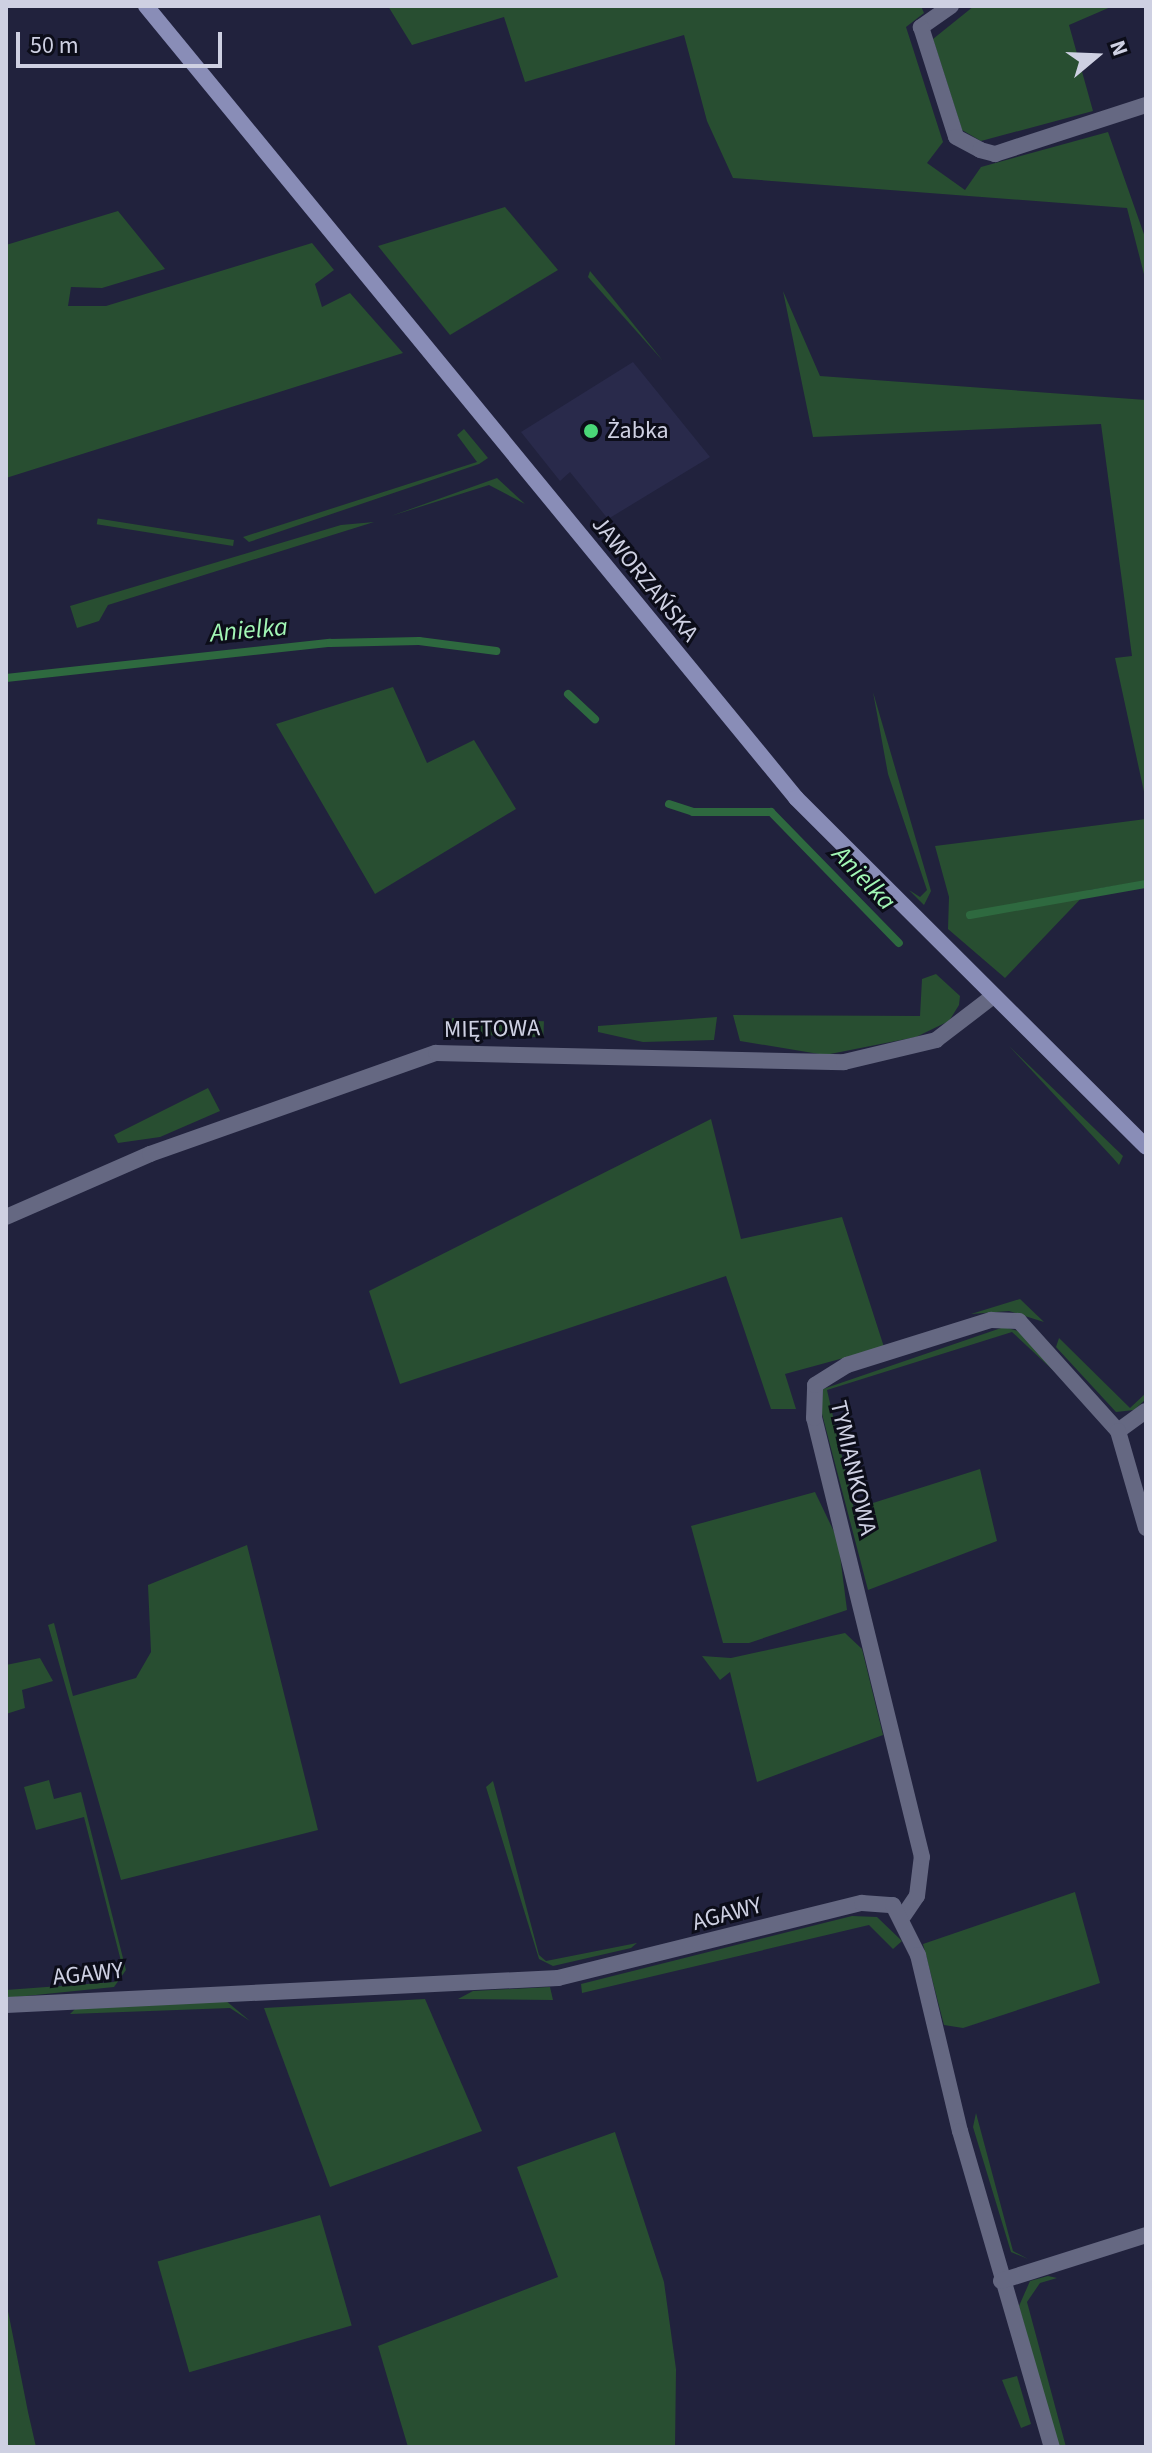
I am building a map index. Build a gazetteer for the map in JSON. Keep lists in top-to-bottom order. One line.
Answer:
{"streets":{"street":["JAWORZAŃSKA","MIĘTOWA","TYMIANKOWA","AGAWY"]},"crossings":[["JAWORZAŃSKA","MIĘTOWA"],["TYMIANKOWA","AGAWY"]],"water":["Anielka"],"places":["Żabka"],"scale_bar":"50 m","north":"right"}
